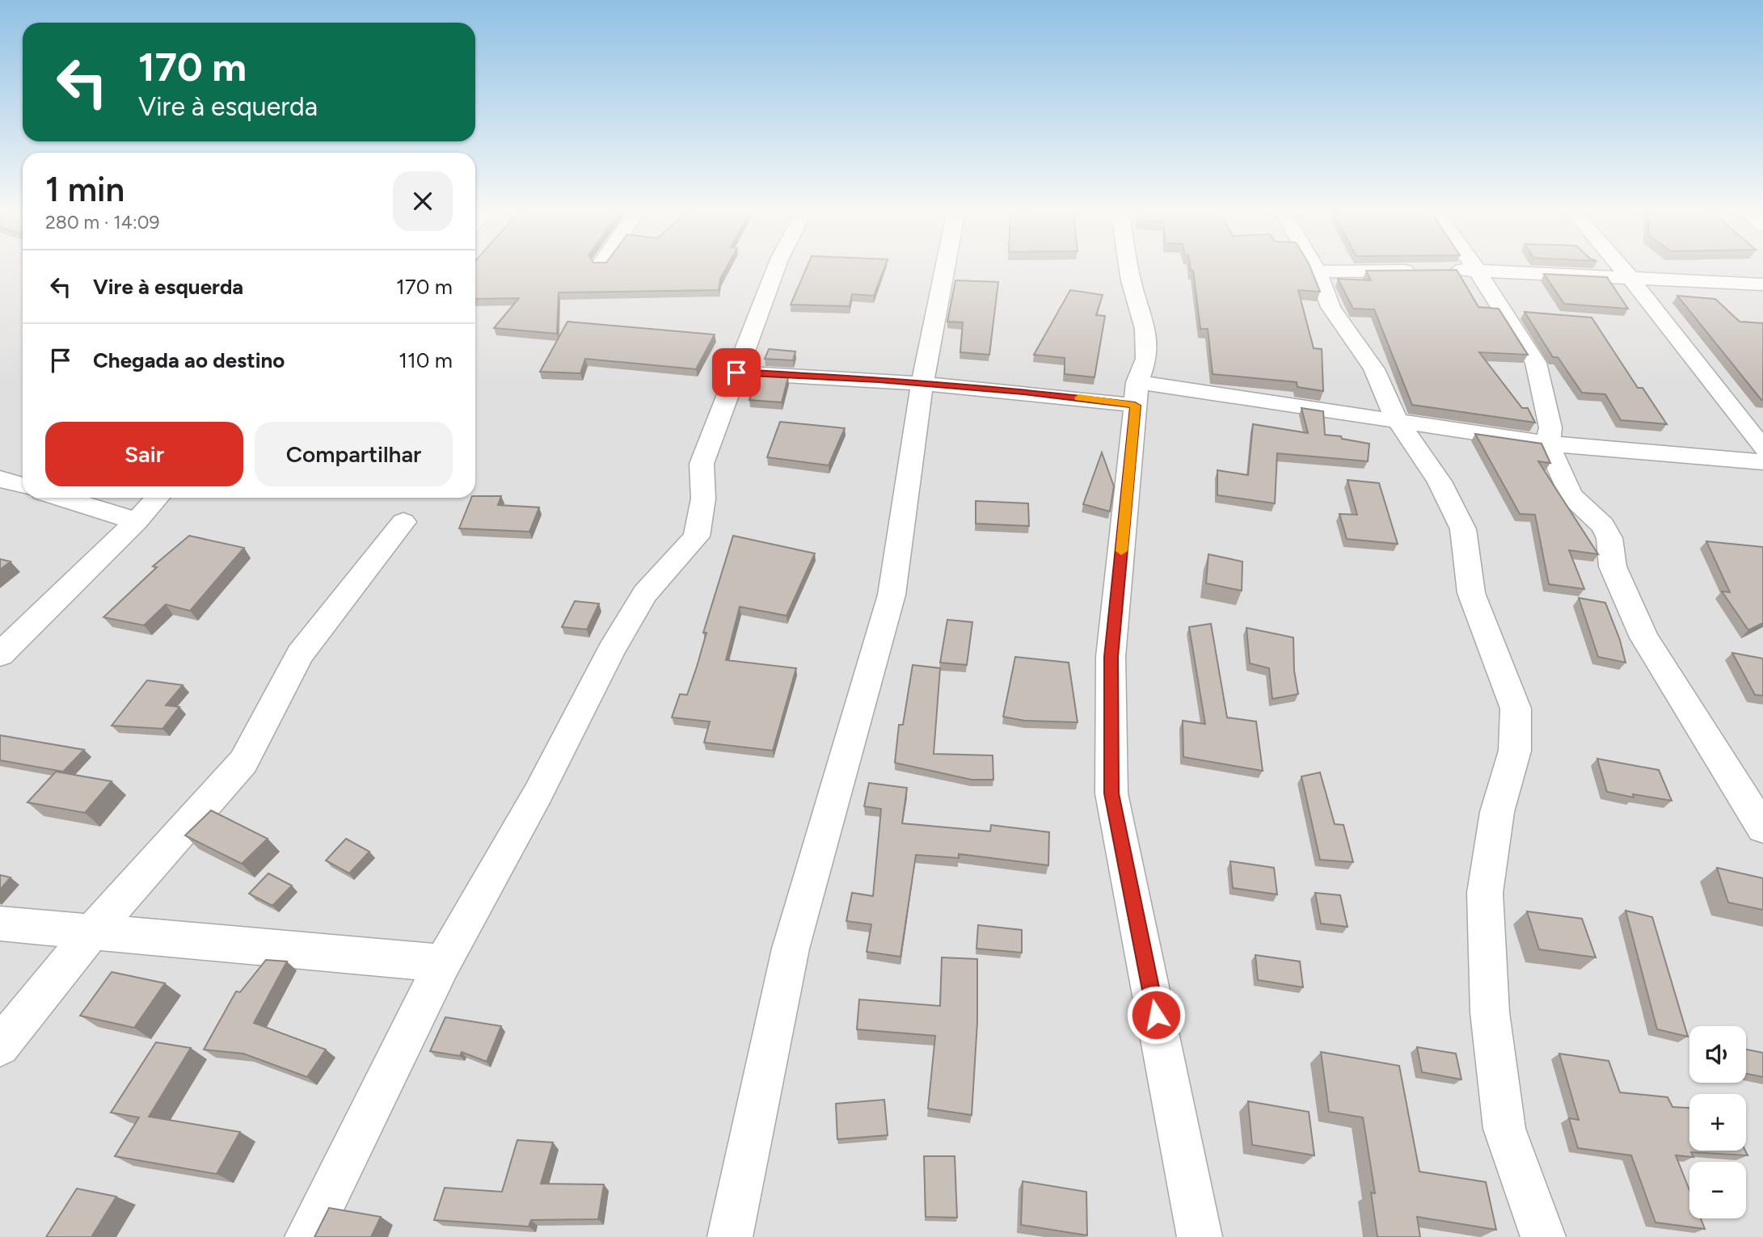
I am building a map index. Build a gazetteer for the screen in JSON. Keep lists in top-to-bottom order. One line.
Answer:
{"page":{"turn":["170 m","Vire à esquerda"],"heading":["1 min","280 m · 14:09"],"list":[{"name":"Vire à esquerda","value":"170 m"},{"name":"Chegada ao destino","value":"110 m"}],"buttons":["Sair","Compartilhar"],"map_buttons":["+","−"]}}
